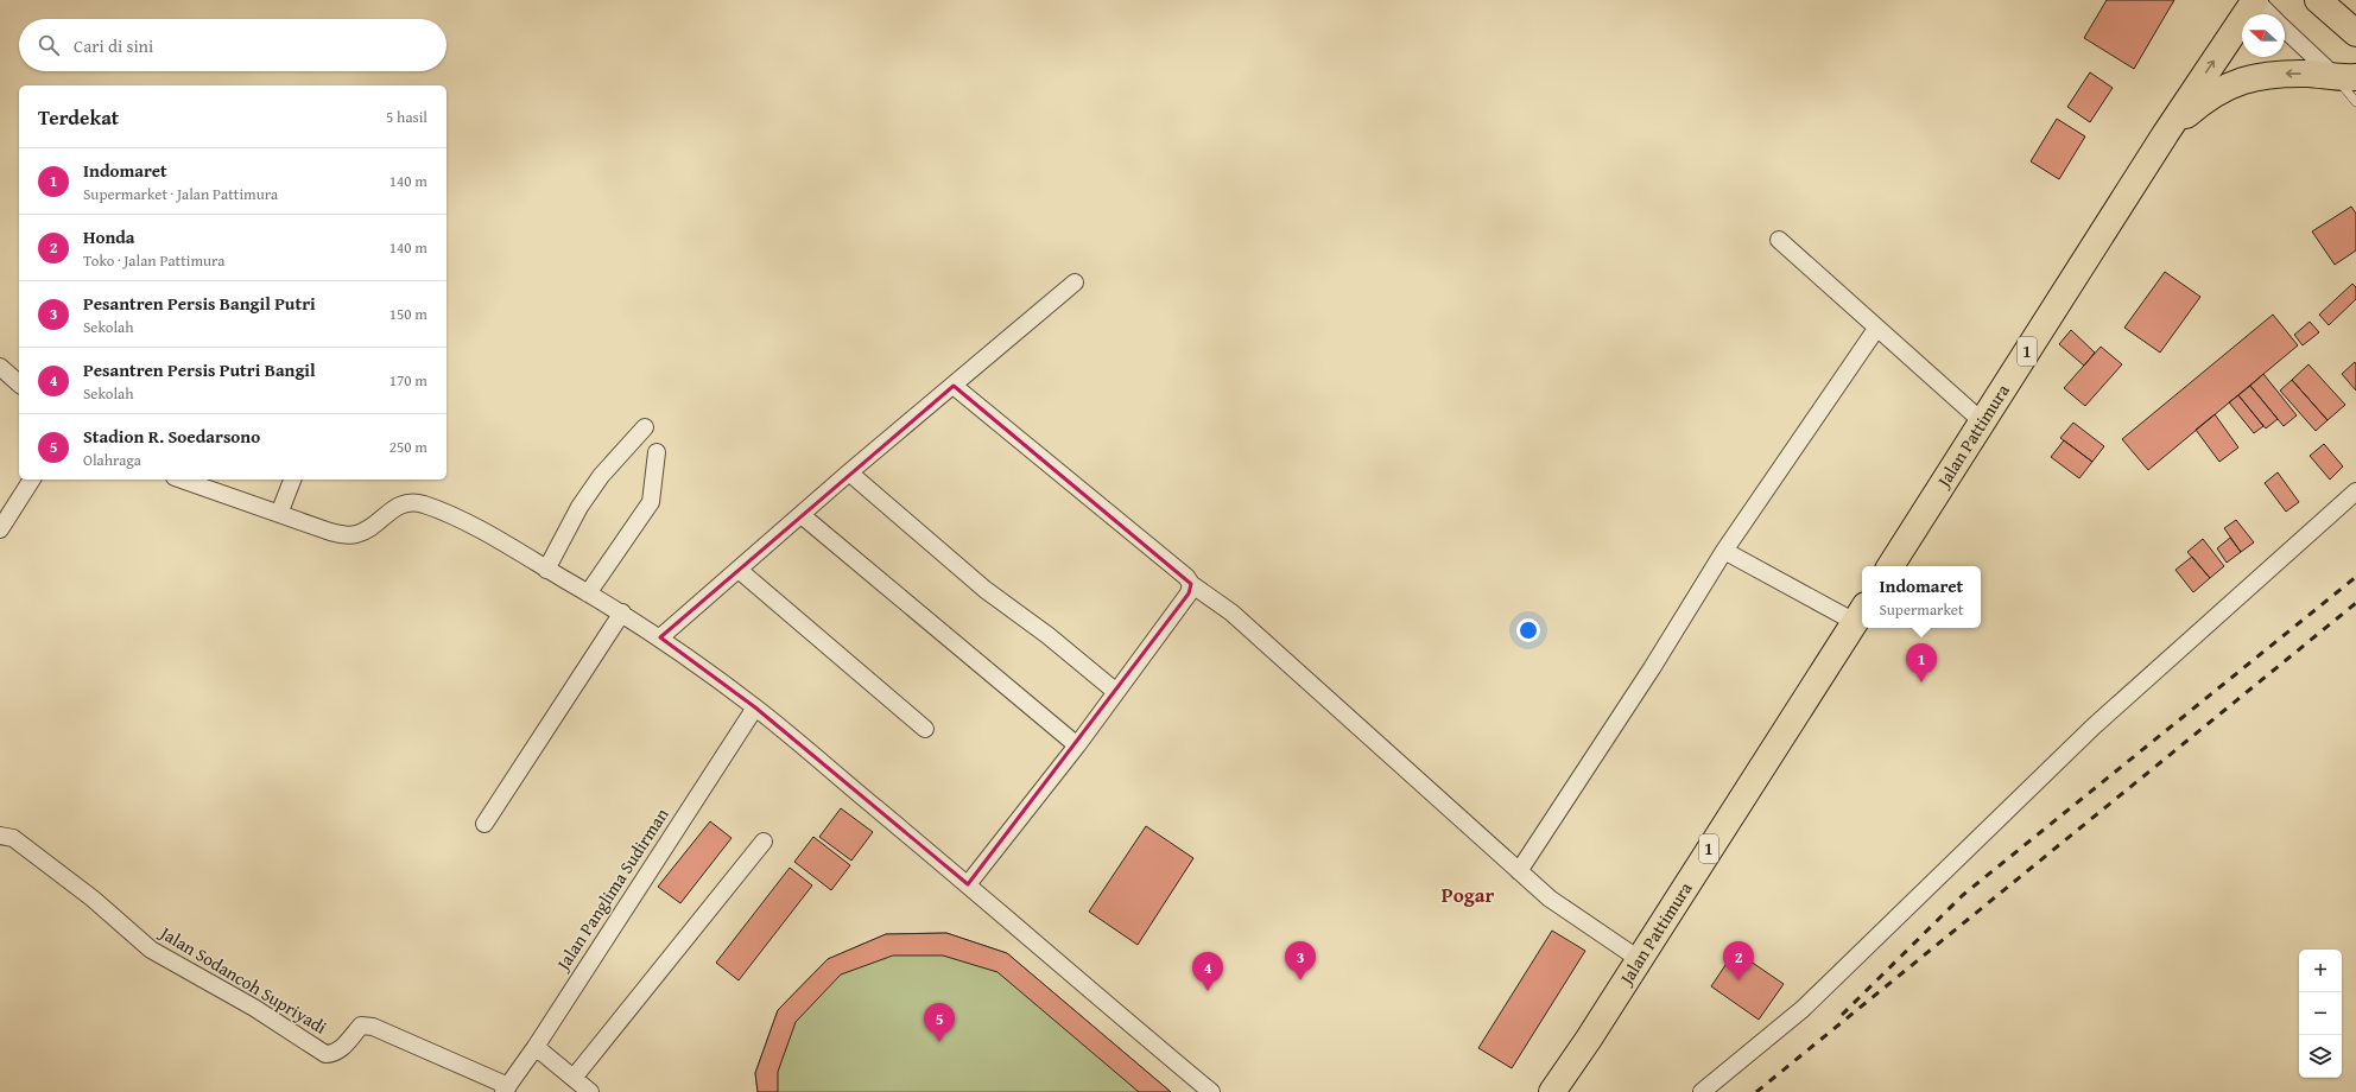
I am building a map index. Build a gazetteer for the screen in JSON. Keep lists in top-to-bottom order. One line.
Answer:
{"streets":{"highway":["1","Jalan Pattimura"],"street":["Jalan Panglima Sudirman","Jalan Sodancoh Supriyadi"]},"crossings":[["1","Jalan Pattimura"],["Jalan Panglima Sudirman","Jalan Sodancoh Supriyadi"]],"districts":["Pogar"],"north":"left","page":{"search":"Cari di sini","heading":["Terdekat","5 hasil"],"list":[{"mark":"1","name":"Indomaret","note":"Supermarket · Jalan Pattimura","value":"140 m"},{"mark":"2","name":"Honda","note":"Toko · Jalan Pattimura","value":"140 m"},{"mark":"3","name":"Pesantren Persis Bangil Putri","note":"Sekolah","value":"150 m"},{"mark":"4","name":"Pesantren Persis Putri Bangil","note":"Sekolah","value":"170 m"},{"mark":"5","name":"Stadion R. Soedarsono","note":"Olahraga","value":"250 m"}],"popup":["Indomaret","Supermarket"],"pins":["1","2","3","4","5"],"map_buttons":["+","−"]}}
